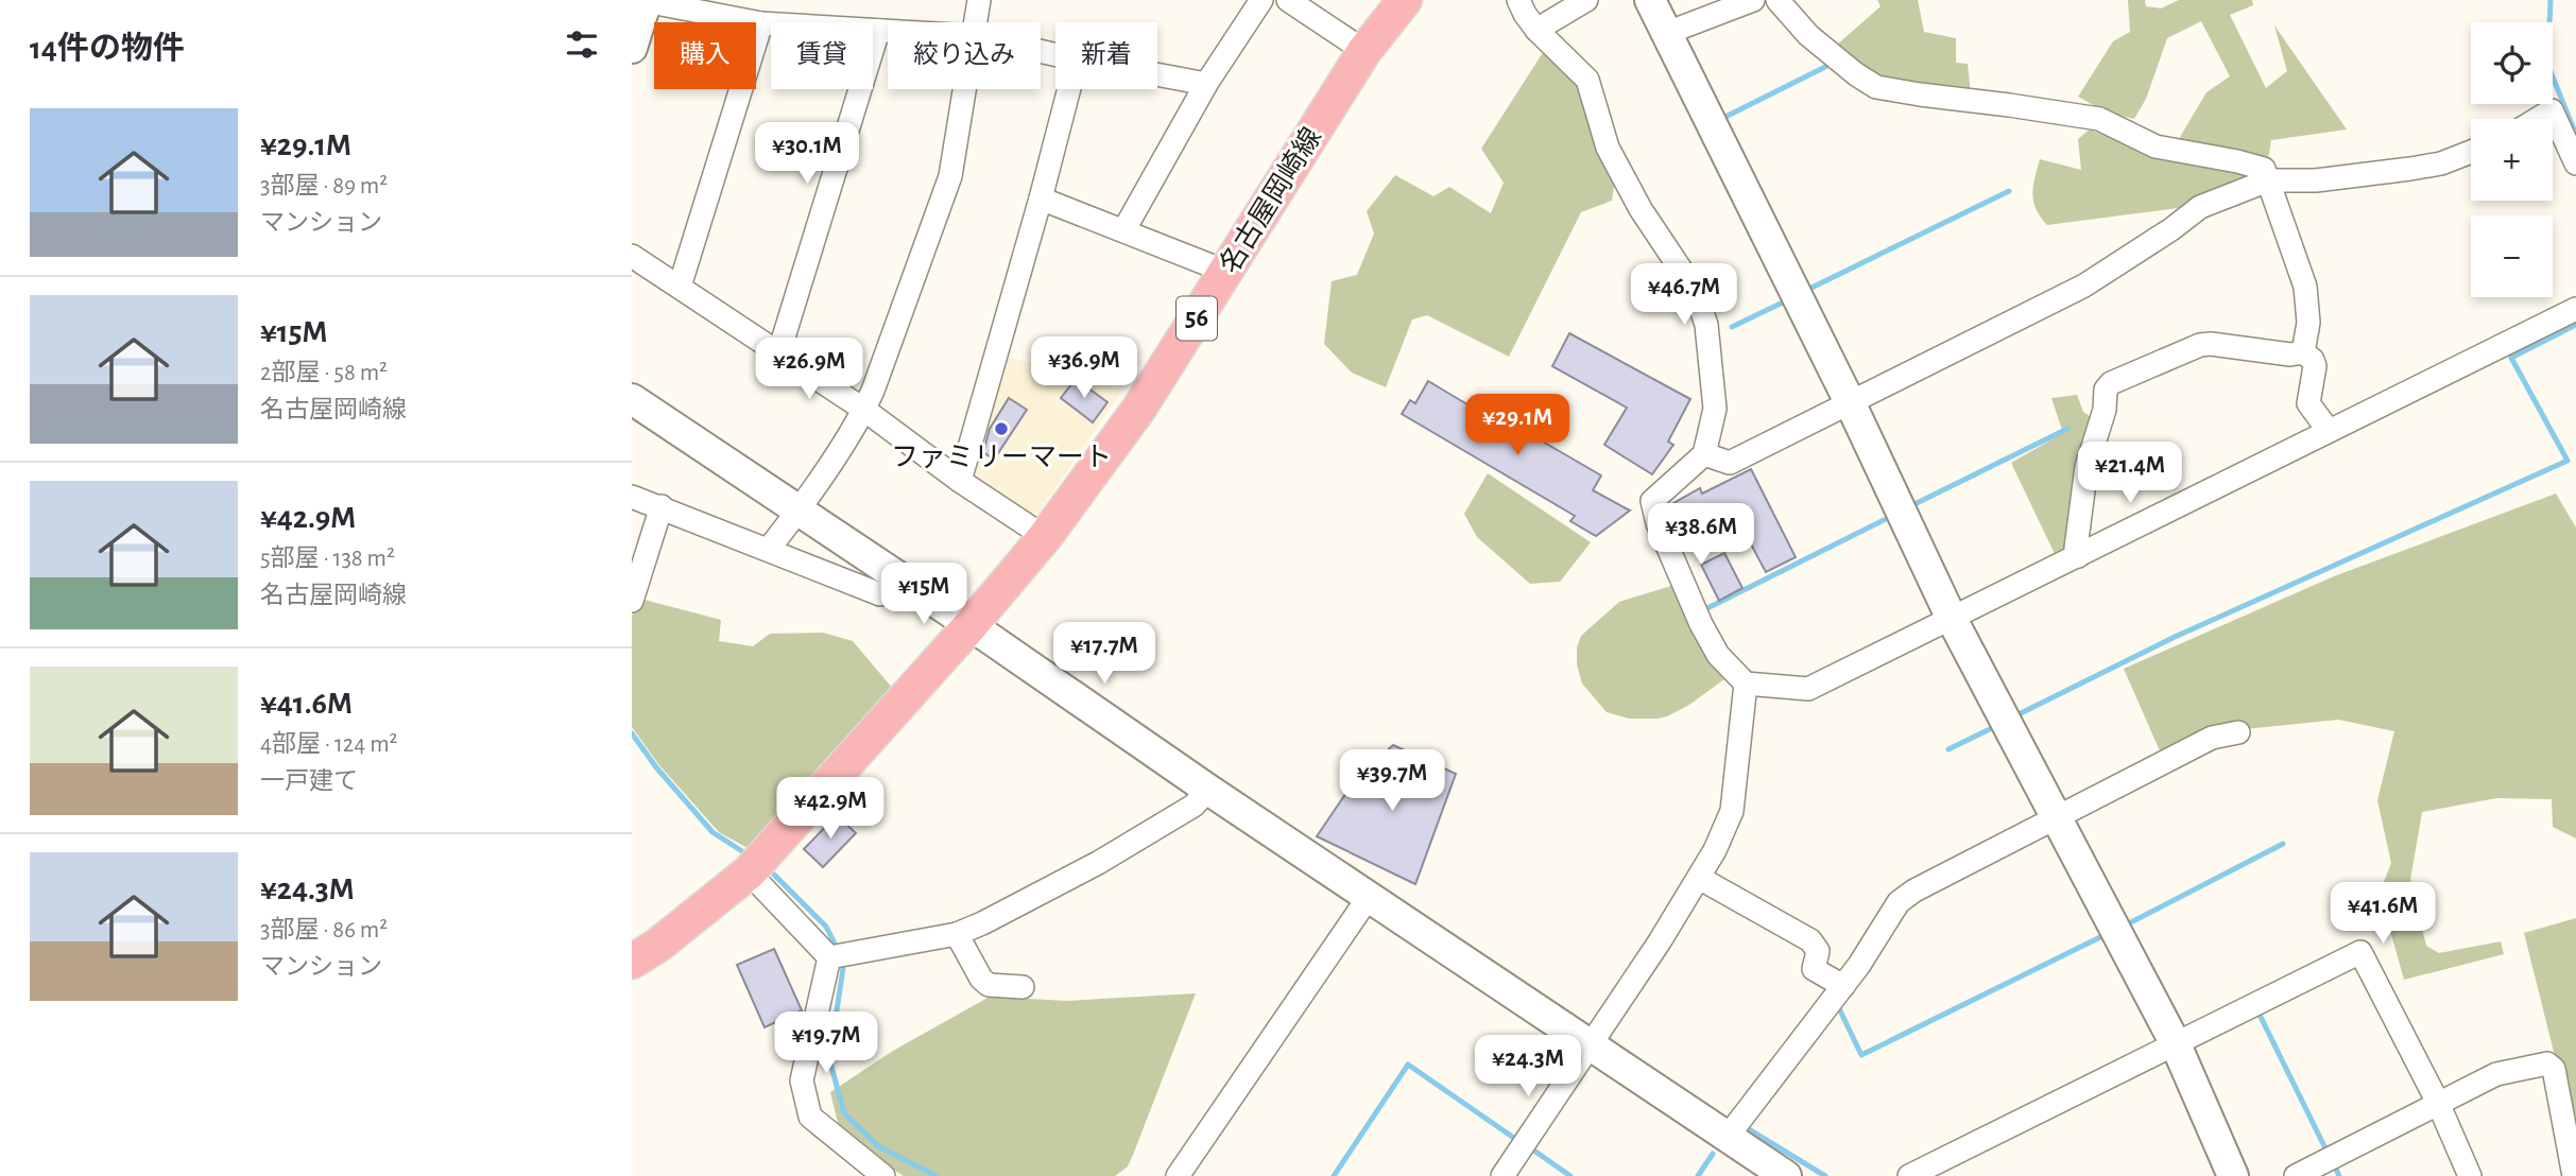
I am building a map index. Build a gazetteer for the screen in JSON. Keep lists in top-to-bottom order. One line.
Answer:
{"streets":{"main road":["名古屋岡崎線","56"]},"places":["ファミリーマート"],"page":{"heading":"14件の物件","map_buttons":["+","−"],"chip":["購入","賃貸","絞り込み","新着"],"list":[{"name":"¥29.1M","note":"3部屋 · 89 m² · マンション"},{"name":"¥15M","note":"2部屋 · 58 m² · 名古屋岡崎線"},{"name":"¥42.9M","note":"5部屋 · 138 m² · 名古屋岡崎線"},{"name":"¥41.6M","note":"4部屋 · 124 m² · 一戸建て"},{"name":"¥24.3M","note":"3部屋 · 86 m² · マンション"}],"price":["¥30.1M","¥46.7M","¥36.9M","¥26.9M","¥29.1M","¥21.4M","¥38.6M","¥15M","¥17.7M","¥39.7M","¥42.9M","¥41.6M","¥19.7M","¥24.3M"]}}
